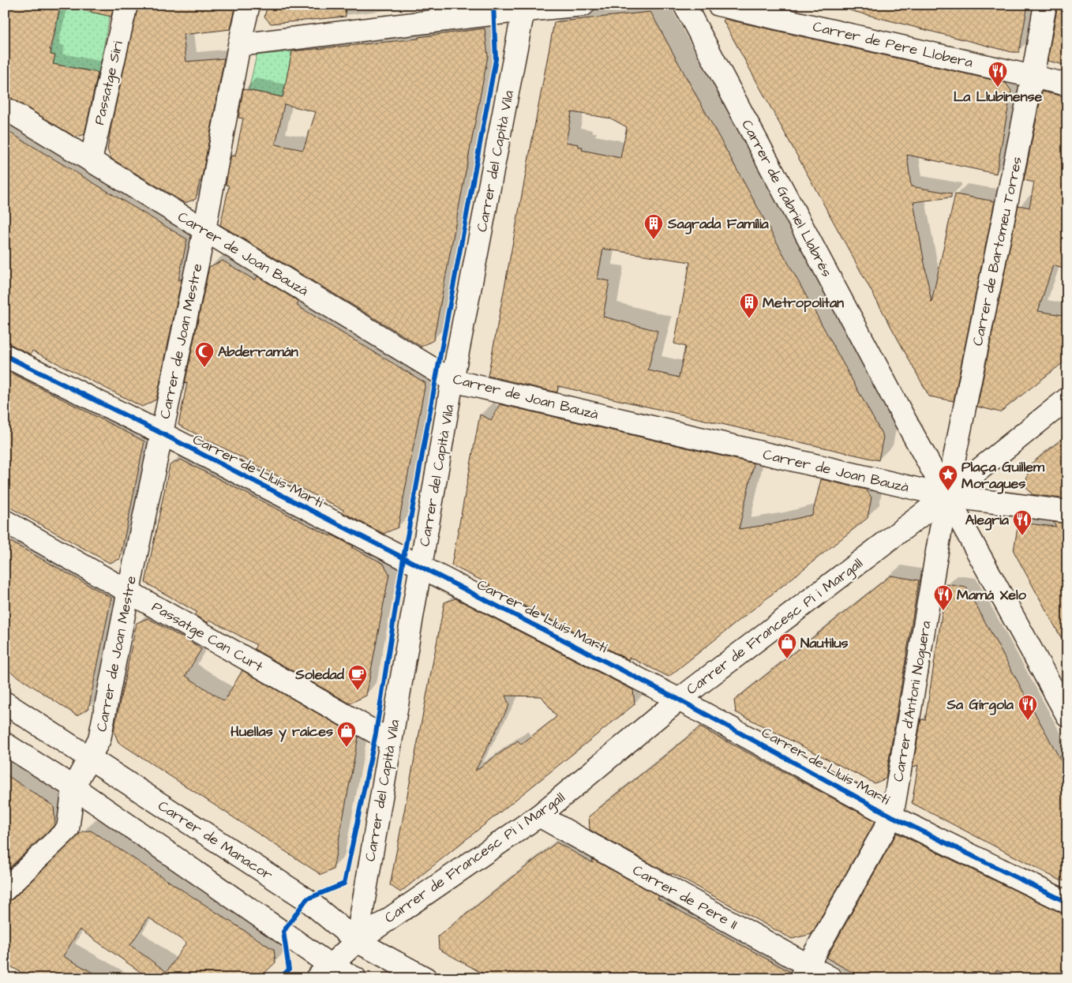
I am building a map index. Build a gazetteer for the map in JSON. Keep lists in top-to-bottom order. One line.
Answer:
{"streets":{"street":["Carrer de Pere Llobera","Passatge Siri","Carrer del Capità Vila","Carrer de Gabriel Llabrés","Carrer de Bartomeu Torres","Carrer de Joan Bauzà","Carrer de Joan Mestre","Carrer de Lluís Martí","Carrer de Francesc Pi i Margall","Passatge Can Curt","Carrer d'Antoni Noguera","Carrer de Manacor","Carrer de Pere II"]},"crossings":[["Carrer de Pere Llobera","Carrer de Bartomeu Torres"],["Passatge Siri","Carrer de Joan Bauzà"],["Carrer del Capità Vila","Carrer de Joan Bauzà"],["Carrer del Capità Vila","Carrer de Lluís Martí"],["Carrer del Capità Vila","Carrer de Francesc Pi i Margall"],["Carrer del Capità Vila","Passatge Can Curt"],["Carrer del Capità Vila","Carrer de Manacor"],["Carrer de Gabriel Llabrés","Carrer de Bartomeu Torres"],["Carrer de Gabriel Llabrés","Carrer de Joan Bauzà"],["Carrer de Gabriel Llabrés","Carrer de Francesc Pi i Margall"],["Carrer de Gabriel Llabrés","Carrer d'Antoni Noguera"],["Carrer de Bartomeu Torres","Carrer de Joan Bauzà"],["Carrer de Bartomeu Torres","Carrer de Francesc Pi i Margall"],["Carrer de Bartomeu Torres","Carrer d'Antoni Noguera"],["Carrer de Joan Bauzà","Carrer de Joan Mestre"],["Carrer de Joan Bauzà","Carrer de Francesc Pi i Margall"],["Carrer de Joan Bauzà","Carrer d'Antoni Noguera"],["Carrer de Joan Mestre","Carrer de Lluís Martí"],["Carrer de Joan Mestre","Passatge Can Curt"],["Carrer de Joan Mestre","Carrer de Manacor"],["Carrer de Lluís Martí","Carrer de Francesc Pi i Margall"],["Carrer de Lluís Martí","Carrer d'Antoni Noguera"],["Carrer de Francesc Pi i Margall","Carrer d'Antoni Noguera"],["Carrer de Francesc Pi i Margall","Carrer de Manacor"],["Carrer de Francesc Pi i Margall","Carrer de Pere II"],["Carrer d'Antoni Noguera","Carrer de Pere II"]],"places":{"restaurant":["La Llubinense","Alegria","Mamá Xelo","Sa Gírgola"],"building":["Sagrada Família","Metropolitan"],"mosque":["Abderramán"],"place":["Plaça Guillem Moragues"],"shop":["Nautilus","Huellas y raíces"],"cafe":["Soledad"]}}
